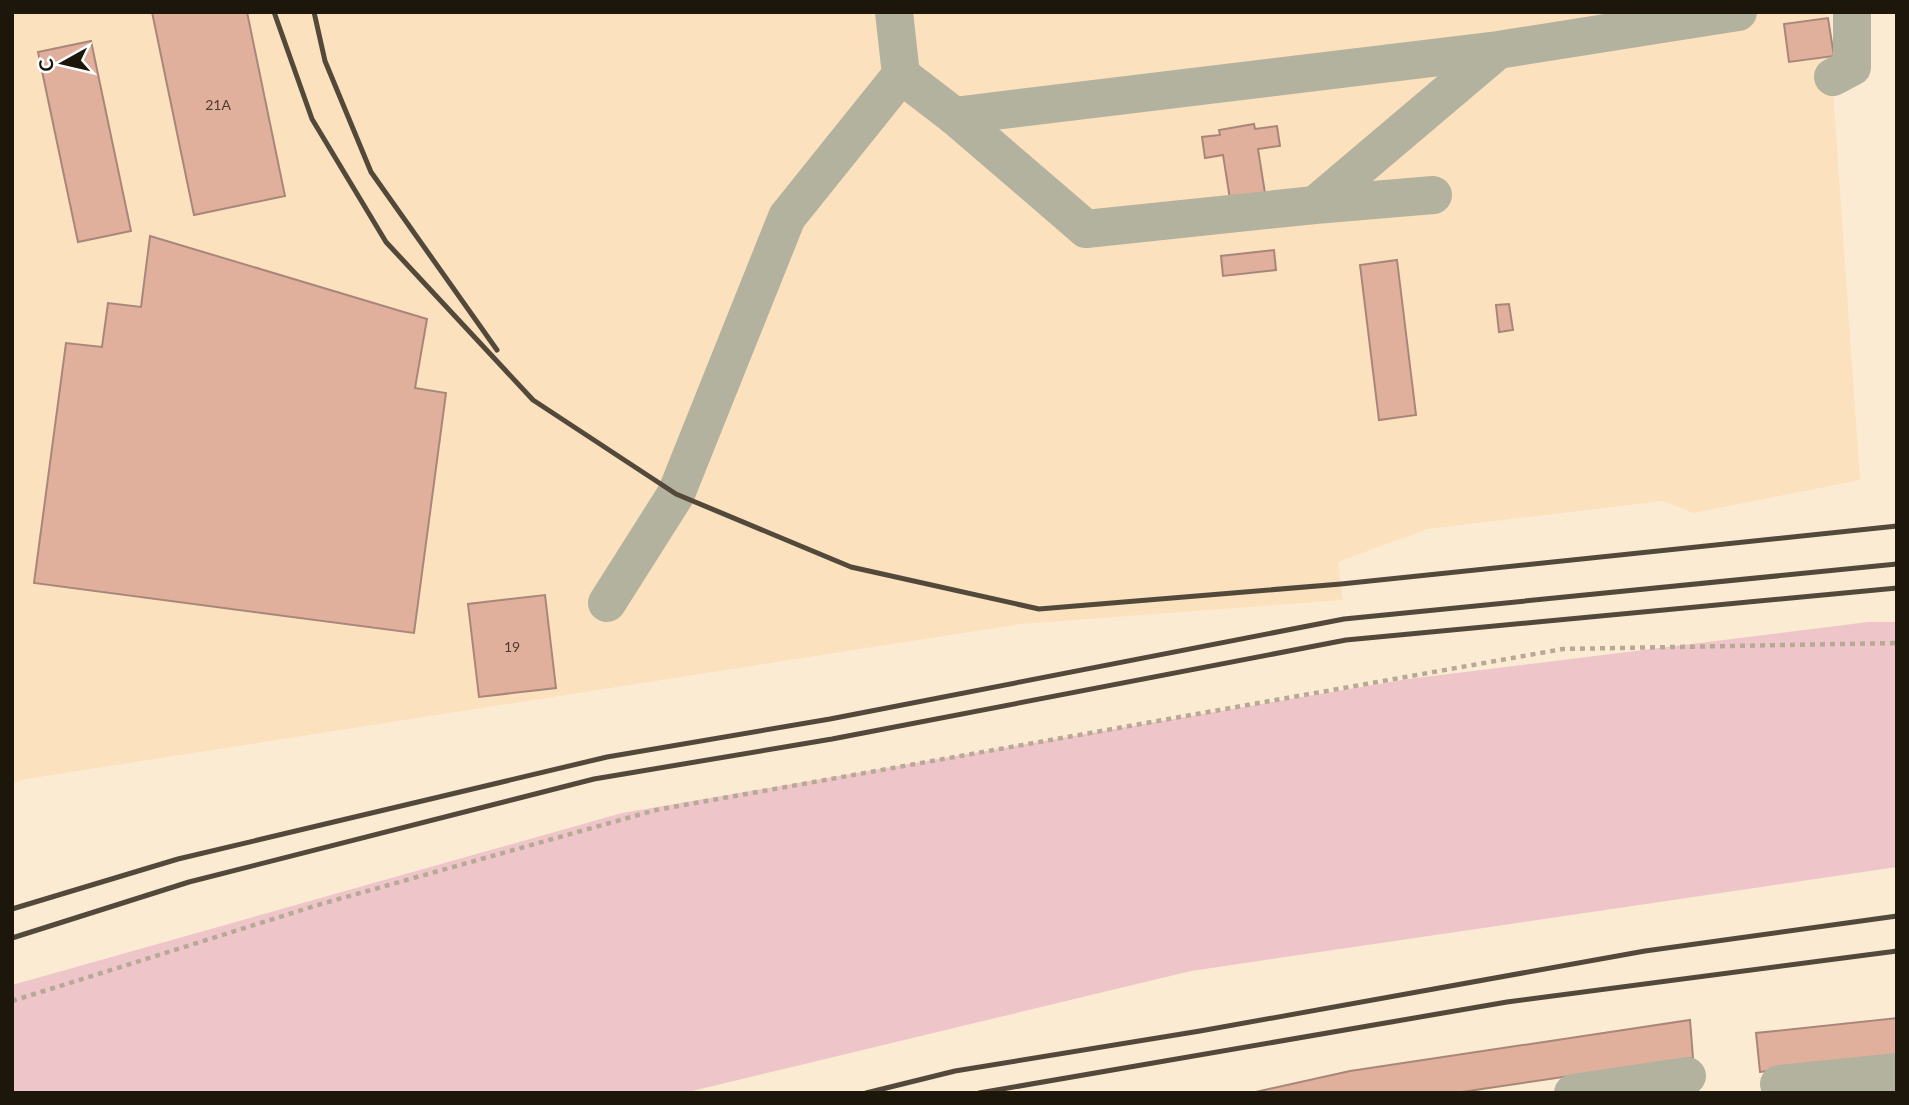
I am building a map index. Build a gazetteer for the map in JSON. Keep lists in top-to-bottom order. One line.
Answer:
{"house_numbers":["21А","19"],"north":"left"}
